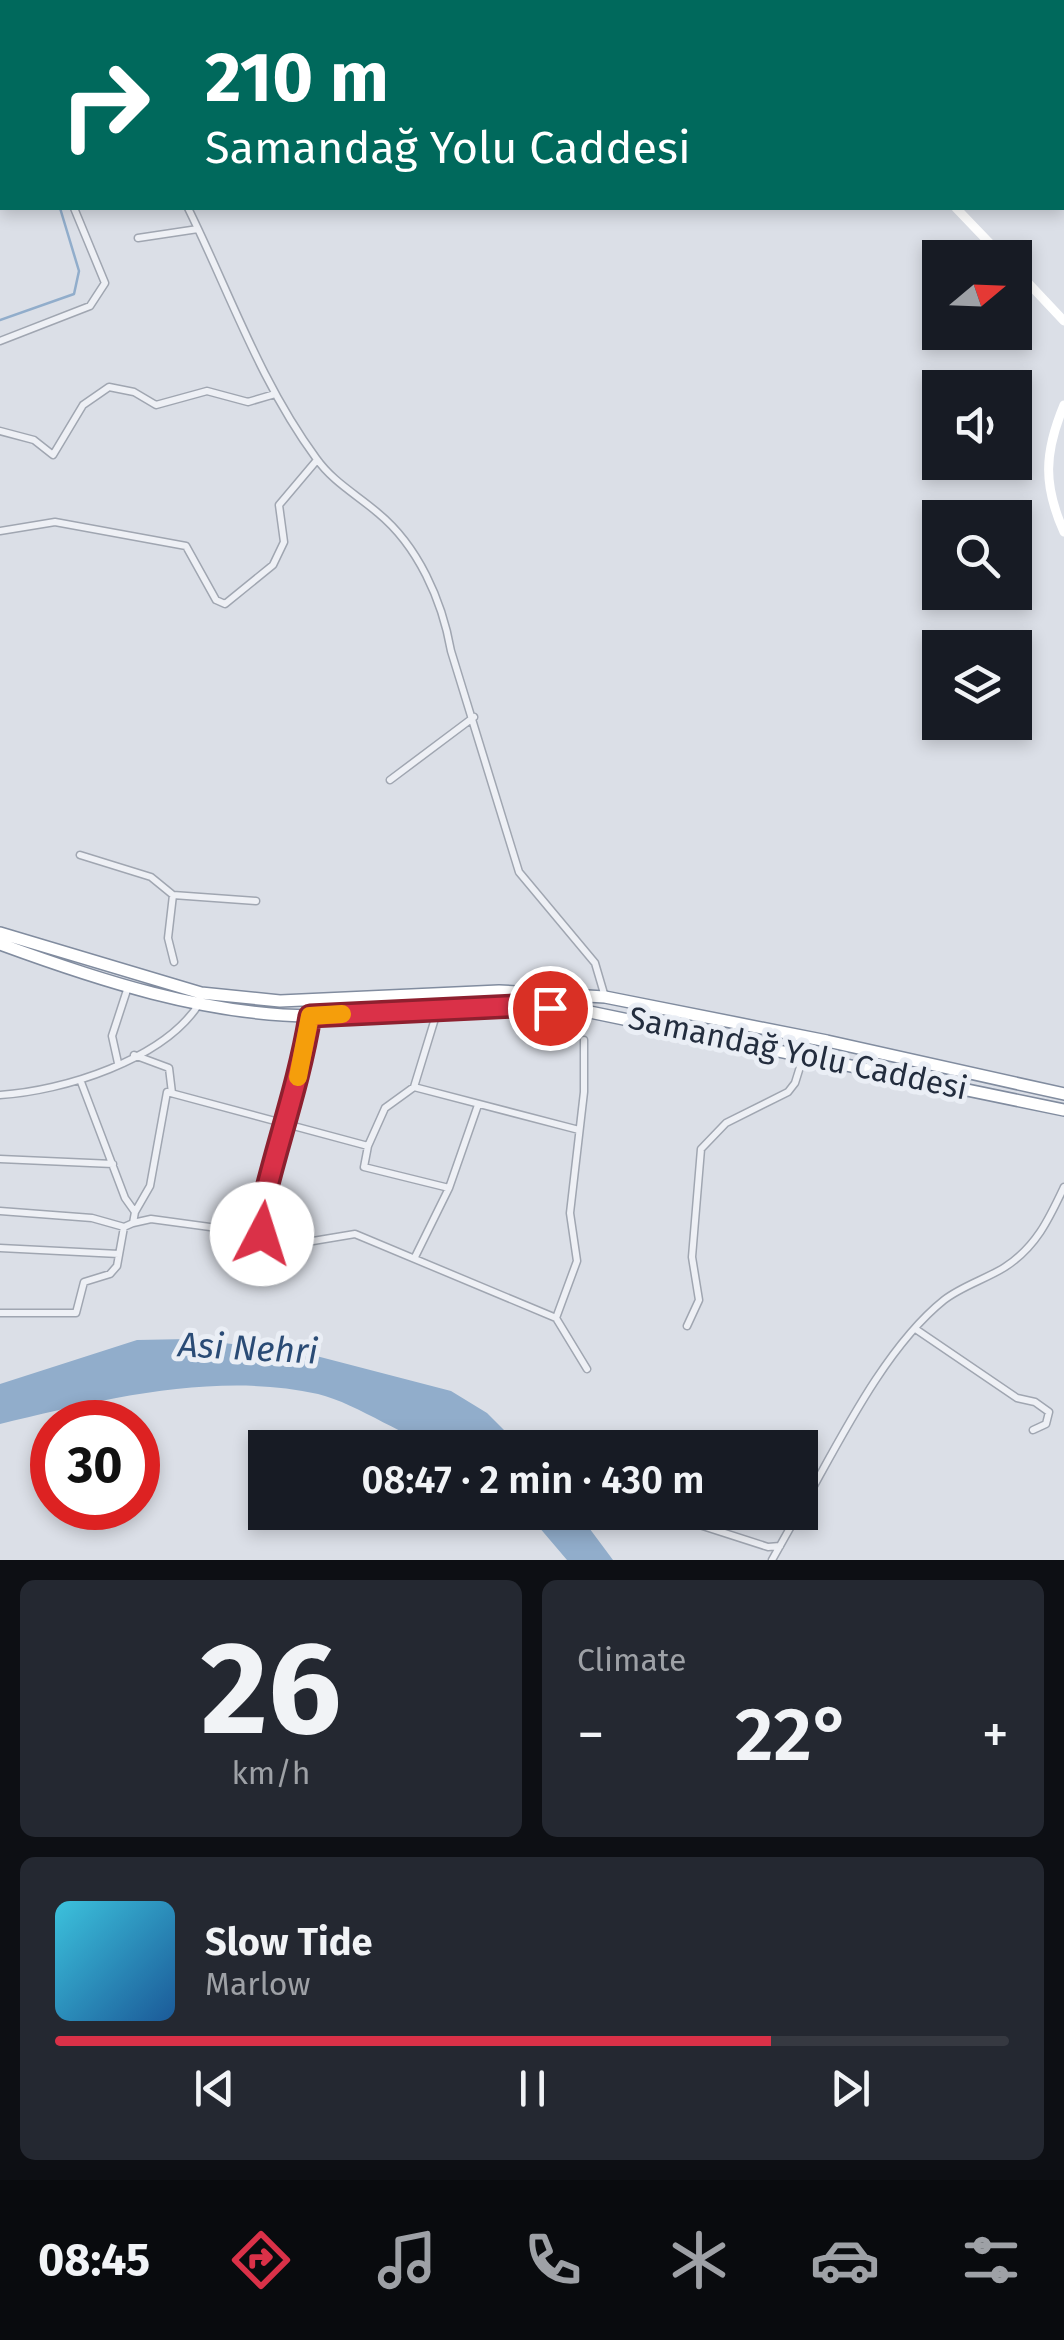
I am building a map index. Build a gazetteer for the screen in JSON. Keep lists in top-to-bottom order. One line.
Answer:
{"streets":{"highway":["Samandağ Yolu Caddesi"]},"water":["Asi Nehri"],"north":"right","page":{"turn":["210 m","Samandağ Yolu Caddesi"],"limit":"30","trip":"08:47 · 2 min · 430 m","tile":[["26","km/h"],"Climate"],"heat":["−","22°","+"],"song":["Slow Tide","Marlow"],"tabs":"08:45"}}
